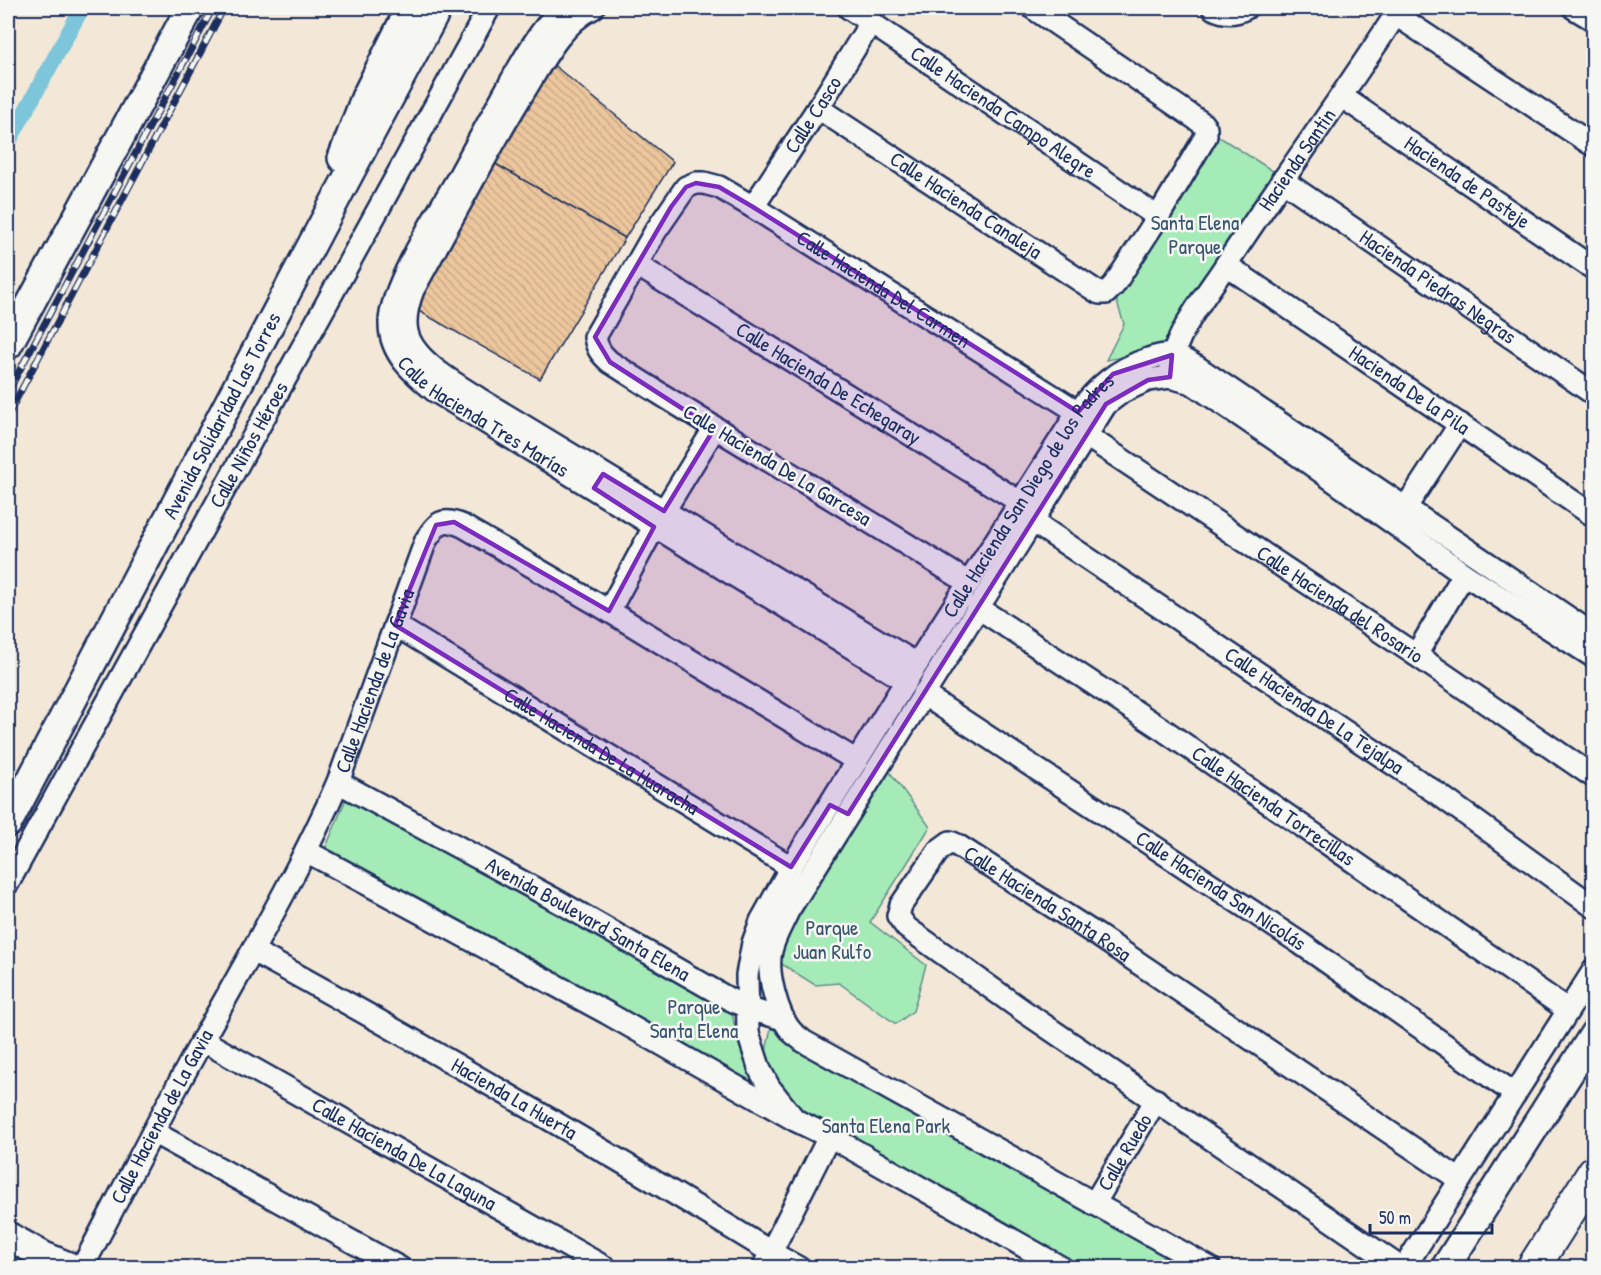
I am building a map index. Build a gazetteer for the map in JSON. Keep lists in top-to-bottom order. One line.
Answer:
{"streets":{"main road":["Avenida Solidaridad Las Torres"],"street":["Calle Hacienda Campo Alegre","Calle Casco","Hacienda Santin","Hacienda de Pasteje","Calle Hacienda Canaleja","Hacienda Piedras Negras","Calle Hacienda Del Carmen","Calle Hacienda De Echegaray","Hacienda De la Pila","Calle Hacienda Tres Marías","Calle Niños Héroes","Calle Hacienda De La Garcesa","Calle Hacienda San Diego de los Padres","Calle Hacienda del Rosario","Calle Hacienda de La Gavia","Calle Hacienda De La Tejalpa","Calle Hacienda De La Huaracha","Calle Hacienda Torrecillas","Calle Hacienda San Nicolás","Calle Hacienda Santa Rosa","Avenida Boulevard Santa Elena","Hacienda La Huerta","Calle Ruedo","Calle Hacienda De La Laguna"]},"crossings":[["Calle Hacienda Campo Alegre","Calle Casco"],["Calle Hacienda Campo Alegre","Calle Hacienda Canaleja"],["Calle Casco","Calle Hacienda Canaleja"],["Calle Casco","Calle Hacienda Del Carmen"],["Hacienda Santin","Hacienda de Pasteje"],["Hacienda Santin","Hacienda Piedras Negras"],["Hacienda Santin","Hacienda De la Pila"],["Hacienda Santin","Calle Hacienda San Diego de los Padres"],["Calle Hacienda Del Carmen","Calle Hacienda De Echegaray"],["Calle Hacienda Del Carmen","Calle Hacienda De La Garcesa"],["Calle Hacienda Del Carmen","Calle Hacienda San Diego de los Padres"],["Calle Hacienda De Echegaray","Calle Hacienda De La Garcesa"],["Calle Hacienda De Echegaray","Calle Hacienda San Diego de los Padres"],["Calle Hacienda Tres Marías","Calle Hacienda San Diego de los Padres"],["Calle Hacienda De La Garcesa","Calle Hacienda San Diego de los Padres"],["Calle Hacienda San Diego de los Padres","Calle Hacienda del Rosario"],["Calle Hacienda San Diego de los Padres","Calle Hacienda de La Gavia"],["Calle Hacienda San Diego de los Padres","Calle Hacienda De La Tejalpa"],["Calle Hacienda San Diego de los Padres","Calle Hacienda De La Huaracha"],["Calle Hacienda San Diego de los Padres","Calle Hacienda Torrecillas"],["Calle Hacienda San Diego de los Padres","Calle Hacienda San Nicolás"],["Calle Hacienda San Diego de los Padres","Avenida Boulevard Santa Elena"],["Calle Hacienda de La Gavia","Calle Hacienda De La Huaracha"],["Calle Hacienda de La Gavia","Avenida Boulevard Santa Elena"],["Calle Hacienda de La Gavia","Hacienda La Huerta"],["Calle Hacienda de La Gavia","Calle Hacienda De La Laguna"],["Calle Hacienda Santa Rosa","Calle Ruedo"],["Avenida Boulevard Santa Elena","Calle Ruedo"]],"parks":["Santa Elena Parque","Parque Juan Rulfo","Parque Santa Elena","Santa Elena Park"],"scale_bar":"50 m"}
